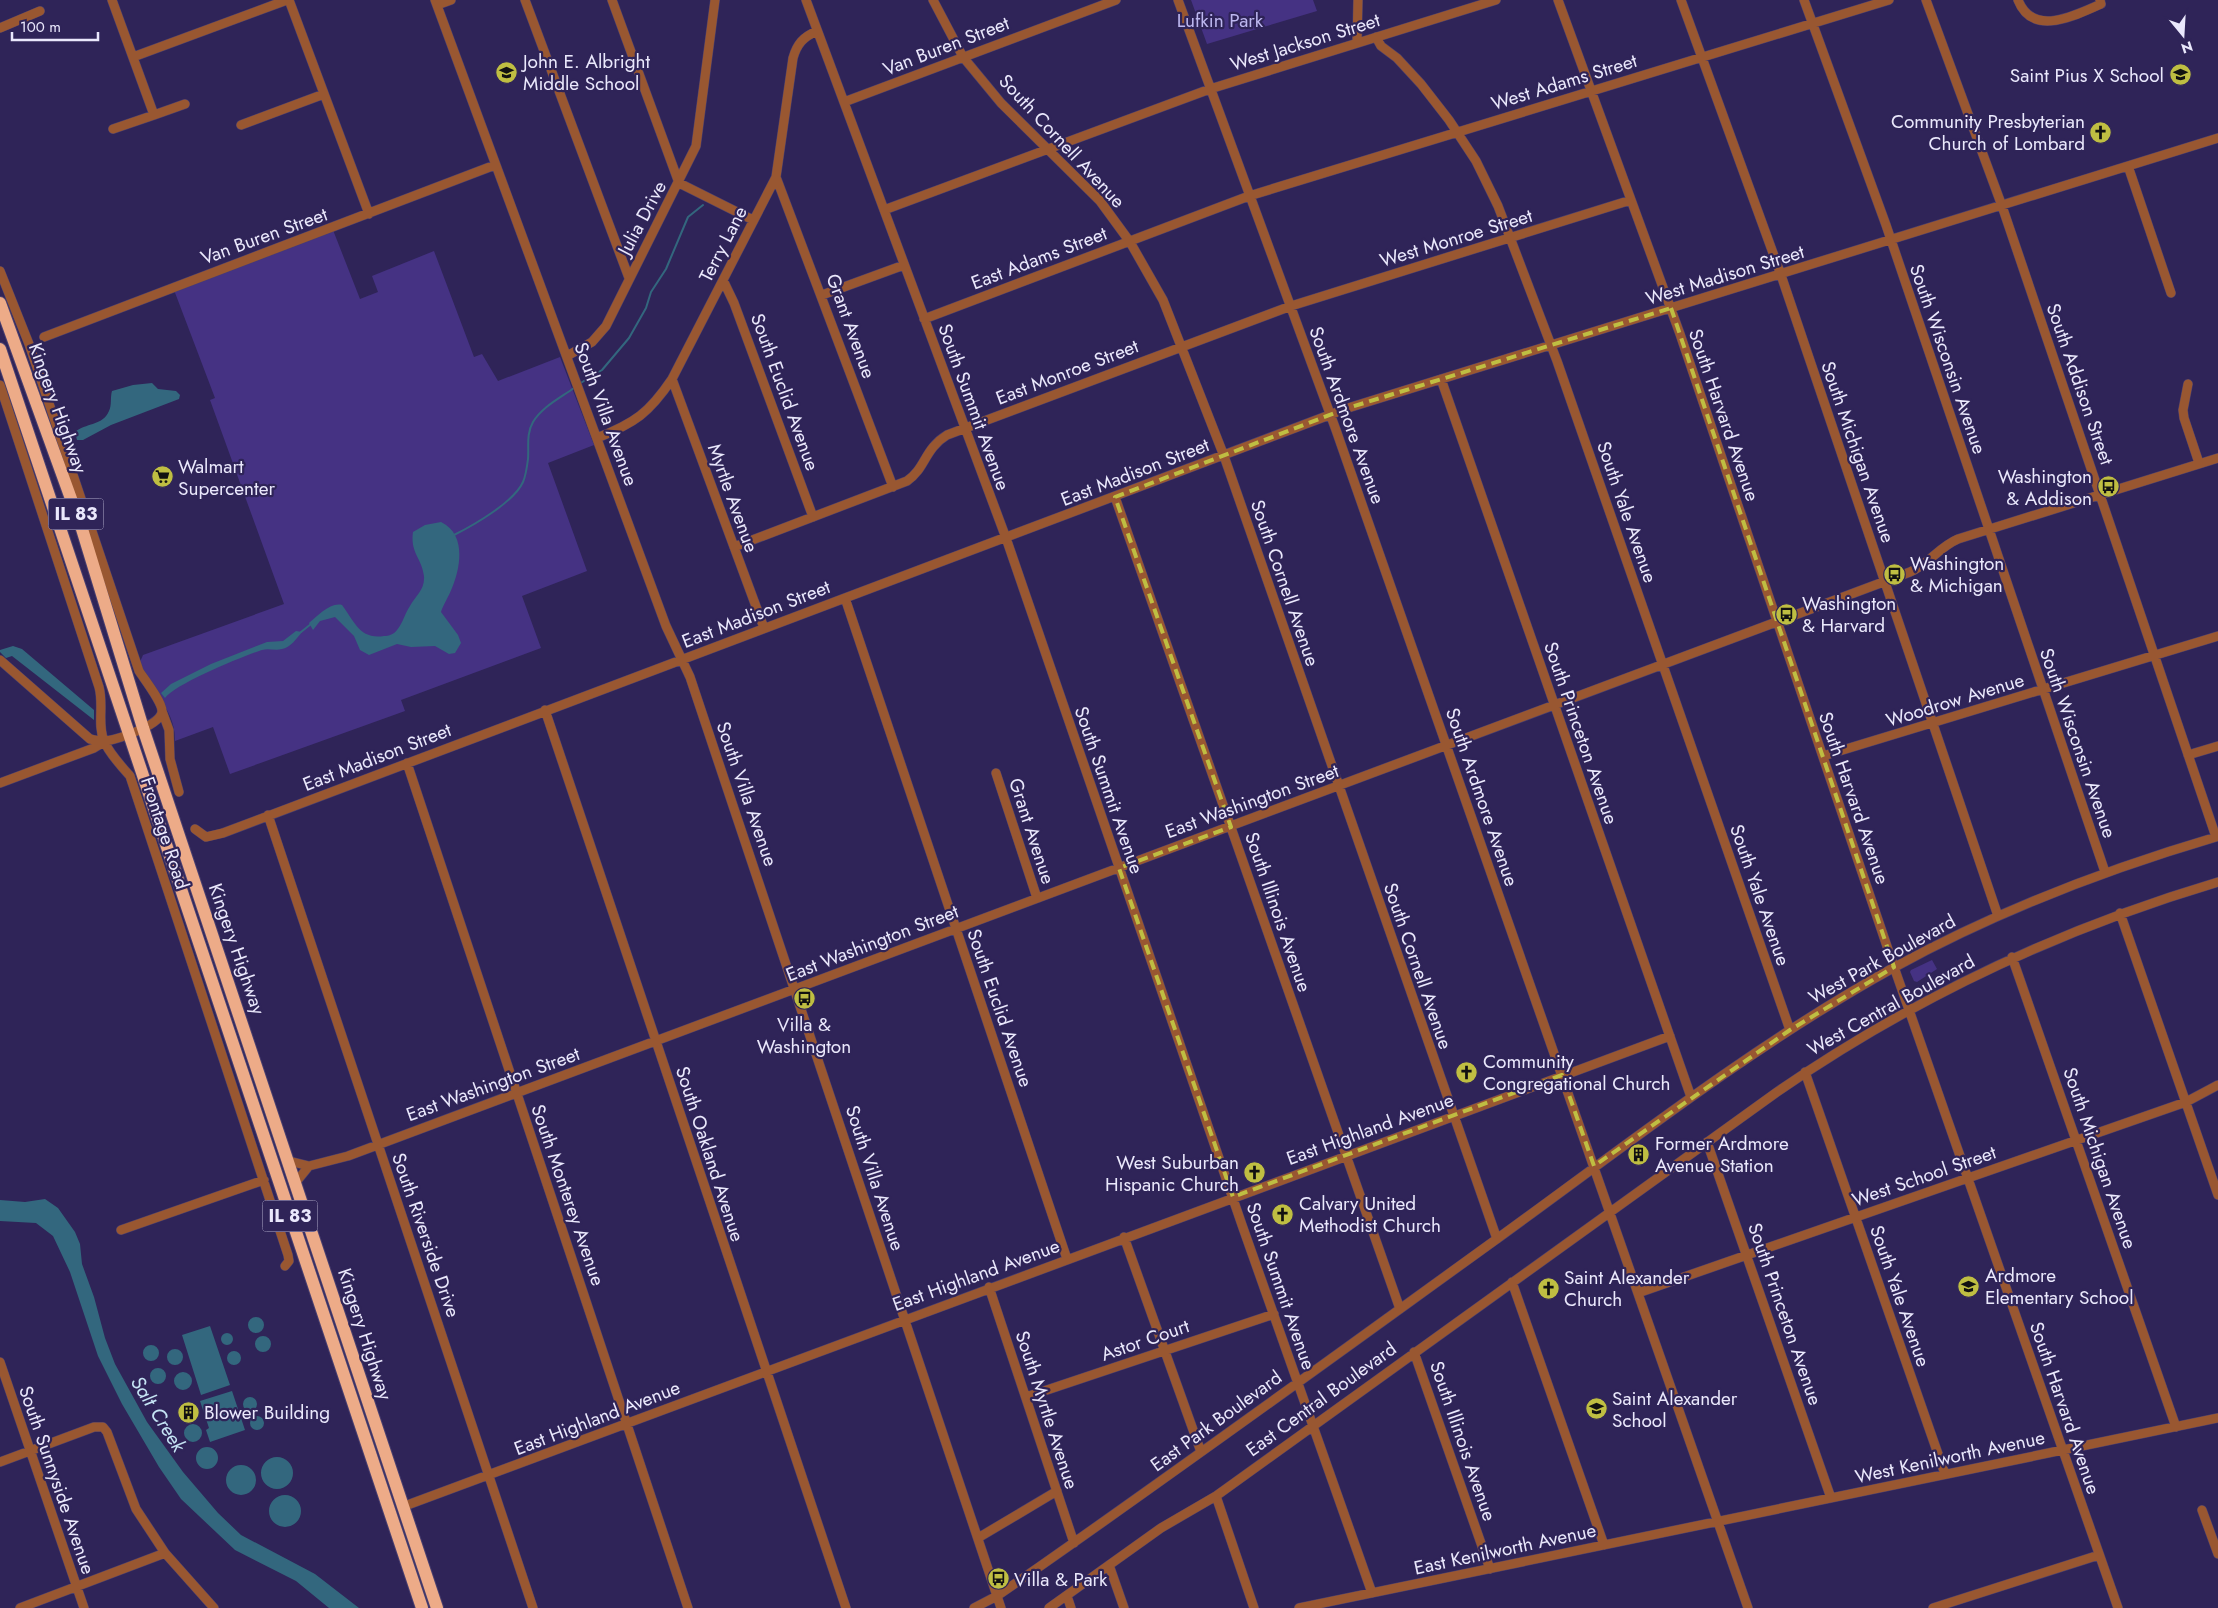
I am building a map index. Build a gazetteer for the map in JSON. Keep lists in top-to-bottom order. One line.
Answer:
{"streets":{"highway":["Kingery Highway","IL 83"],"street":["West Jackson Street","Van Buren Street","West Adams Street","South Cornell Avenue","Julia Drive","West Monroe Street","Terry Lane","East Adams Street","West Madison Street","Grant Avenue","South Wisconsin Avenue","East Monroe Street","South Addison Street","South Euclid Avenue","South Summit Avenue","South Villa Avenue","South Ardmore Avenue","South Harvard Avenue","South Michigan Avenue","East Madison Street","Myrtle Avenue","South Yale Avenue","Woodrow Avenue","South Princeton Avenue","East Washington Street","Frontage Road","South Illinois Avenue","West Park Boulevard","West Central Boulevard","East Highland Avenue","South Oakland Avenue","West School Street","South Monterey Avenue","South Riverside Drive","Astor Court","East Central Boulevard","South Myrtle Avenue","East Park Boulevard","West Kenilworth Avenue","South Sunnyside Avenue","East Kenilworth Avenue"]},"crossings":[["West Jackson Street","South Cornell Avenue"],["West Jackson Street","South Summit Avenue"],["West Jackson Street","South Ardmore Avenue"],["West Jackson Street","South Yale Avenue"],["Van Buren Street","South Cornell Avenue"],["Van Buren Street","South Summit Avenue"],["Van Buren Street","South Villa Avenue"],["West Adams Street","East Adams Street"],["West Adams Street","South Wisconsin Avenue"],["West Adams Street","South Ardmore Avenue"],["West Adams Street","South Harvard Avenue"],["West Adams Street","South Michigan Avenue"],["West Adams Street","South Yale Avenue"],["South Cornell Avenue","East Adams Street"],["South Cornell Avenue","East Monroe Street"],["South Cornell Avenue","East Madison Street"],["South Cornell Avenue","East Washington Street"],["South Cornell Avenue","East Highland Avenue"],["South Cornell Avenue","East Park Boulevard"],["Julia Drive","South Villa Avenue"],["West Monroe Street","East Monroe Street"],["West Monroe Street","South Ardmore Avenue"],["West Monroe Street","South Harvard Avenue"],["West Monroe Street","South Yale Avenue"],["Terry Lane","Grant Avenue"],["Terry Lane","South Euclid Avenue"],["Terry Lane","South Summit Avenue"],["Terry Lane","South Villa Avenue"],["Terry Lane","Myrtle Avenue"],["East Adams Street","South Summit Avenue"],["East Adams Street","South Ardmore Avenue"],["West Madison Street","South Wisconsin Avenue"],["West Madison Street","South Addison Street"],["West Madison Street","South Ardmore Avenue"],["West Madison Street","South Harvard Avenue"],["West Madison Street","South Michigan Avenue"],["West Madison Street","East Madison Street"],["West Madison Street","South Yale Avenue"],["West Madison Street","South Princeton Avenue"],["Grant Avenue","East Monroe Street"],["Grant Avenue","East Washington Street"],["South Wisconsin Avenue","Woodrow Avenue"],["South Wisconsin Avenue","East Washington Street"],["South Wisconsin Avenue","West Park Boulevard"],["East Monroe Street","South Euclid Avenue"],["East Monroe Street","South Summit Avenue"],["East Monroe Street","South Ardmore Avenue"],["East Monroe Street","Myrtle Avenue"],["South Addison Street","Woodrow Avenue"],["South Addison Street","East Washington Street"],["South Addison Street","West Park Boulevard"],["South Euclid Avenue","East Madison Street"],["South Euclid Avenue","East Washington Street"],["South Euclid Avenue","East Highland Avenue"],["South Summit Avenue","East Madison Street"],["South Summit Avenue","East Washington Street"],["South Summit Avenue","East Highland Avenue"],["South Summit Avenue","Astor Court"],["South Summit Avenue","East Central Boulevard"],["South Summit Avenue","East Park Boulevard"],["South Summit Avenue","East Kenilworth Avenue"],["Kingery Highway","East Highland Avenue"],["South Villa Avenue","East Madison Street"],["South Villa Avenue","East Washington Street"],["South Villa Avenue","East Highland Avenue"],["South Villa Avenue","East Park Boulevard"],["South Ardmore Avenue","East Madison Street"],["South Ardmore Avenue","East Washington Street"],["South Ardmore Avenue","West Park Boulevard"],["South Ardmore Avenue","West Central Boulevard"],["South Ardmore Avenue","East Highland Avenue"],["South Ardmore Avenue","West School Street"],["South Ardmore Avenue","East Central Boulevard"],["South Ardmore Avenue","East Park Boulevard"],["South Ardmore Avenue","West Kenilworth Avenue"],["South Ardmore Avenue","East Kenilworth Avenue"],["South Harvard Avenue","Woodrow Avenue"],["South Harvard Avenue","East Washington Street"],["South Harvard Avenue","West Park Boulevard"],["South Harvard Avenue","West Central Boulevard"],["South Harvard Avenue","West School Street"],["South Harvard Avenue","West Kenilworth Avenue"],["South Michigan Avenue","Woodrow Avenue"],["South Michigan Avenue","East Washington Street"],["South Michigan Avenue","West Park Boulevard"],["South Michigan Avenue","West Central Boulevard"],["South Michigan Avenue","West School Street"],["South Michigan Avenue","West Kenilworth Avenue"],["East Madison Street","Myrtle Avenue"],["East Madison Street","South Illinois Avenue"],["East Madison Street","South Oakland Avenue"],["East Madison Street","South Monterey Avenue"],["East Madison Street","South Riverside Drive"],["South Yale Avenue","East Washington Street"],["South Yale Avenue","West Park Boulevard"],["South Yale Avenue","West Central Boulevard"],["South Yale Avenue","West School Street"],["South Yale Avenue","West Kenilworth Avenue"],["South Princeton Avenue","East Washington Street"],["South Princeton Avenue","West Park Boulevard"],["South Princeton Avenue","West Central Boulevard"],["South Princeton Avenue","East Highland Avenue"],["South Princeton Avenue","West School Street"],["South Princeton Avenue","West Kenilworth Avenue"],["East Washington Street","South Illinois Avenue"],["East Washington Street","South Oakland Avenue"],["East Washington Street","South Monterey Avenue"],["East Washington Street","South Riverside Drive"],["South Illinois Avenue","East Highland Avenue"],["South Illinois Avenue","East Central Boulevard"],["South Illinois Avenue","East Park Boulevard"],["South Illinois Avenue","East Kenilworth Avenue"],["West Park Boulevard","East Park Boulevard"],["West Central Boulevard","East Central Boulevard"],["East Highland Avenue","South Oakland Avenue"],["East Highland Avenue","South Monterey Avenue"],["East Highland Avenue","South Riverside Drive"],["East Highland Avenue","South Myrtle Avenue"],["Astor Court","South Myrtle Avenue"],["South Myrtle Avenue","East Park Boulevard"],["West Kenilworth Avenue","East Kenilworth Avenue"]],"water":["Salt Creek"],"parks":["Lufkin Park"],"places":{"school or university":["John E. Albright Middle School","Saint Pius X School","Ardmore Elementary School","Saint Alexander School"],"church":["Community Presbyterian Church of Lombard","Community Congregational Church","West Suburban Hispanic Church","Calvary United Methodist Church","Saint Alexander Church"],"supermarket":["Walmart Supercenter"],"bus stop":["Washington & Addison","Washington & Michigan","Washington & Harvard","Villa & Washington","Villa & Park"],"building":["Former Ardmore Avenue Station","Blower Building"]},"scale_bar":"100 m","north":"bottom"}
